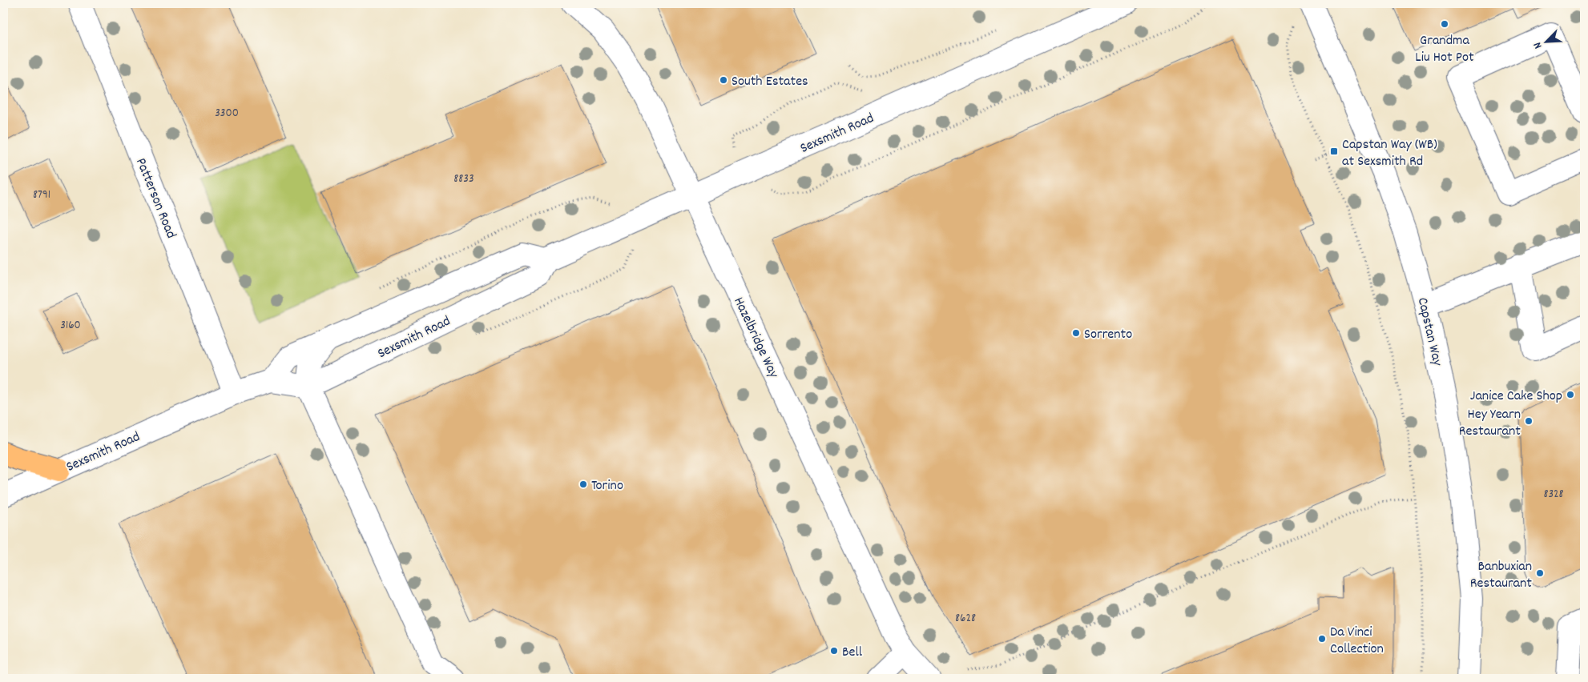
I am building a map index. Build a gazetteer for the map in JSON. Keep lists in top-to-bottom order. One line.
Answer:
{"streets":{"street":["Sexsmith Road","Patterson Road","Capstan Way","Hazelbridge Way"]},"crossings":[["Sexsmith Road","Patterson Road"],["Sexsmith Road","Hazelbridge Way"]],"places":{"other":["Grandma Liu Hot Pot","South Estates","Sorrento","Janice Cake Shop","Hey Yearn Restaurant","Torino","Banbuxian Restaurant","Da Vinci Collection","Bell"],"transit":["Capstan Way (WB) at Sexsmith Rd"]},"house_numbers":["3300","8833","8791","3160","8328","8628"],"north":"bottom left"}
